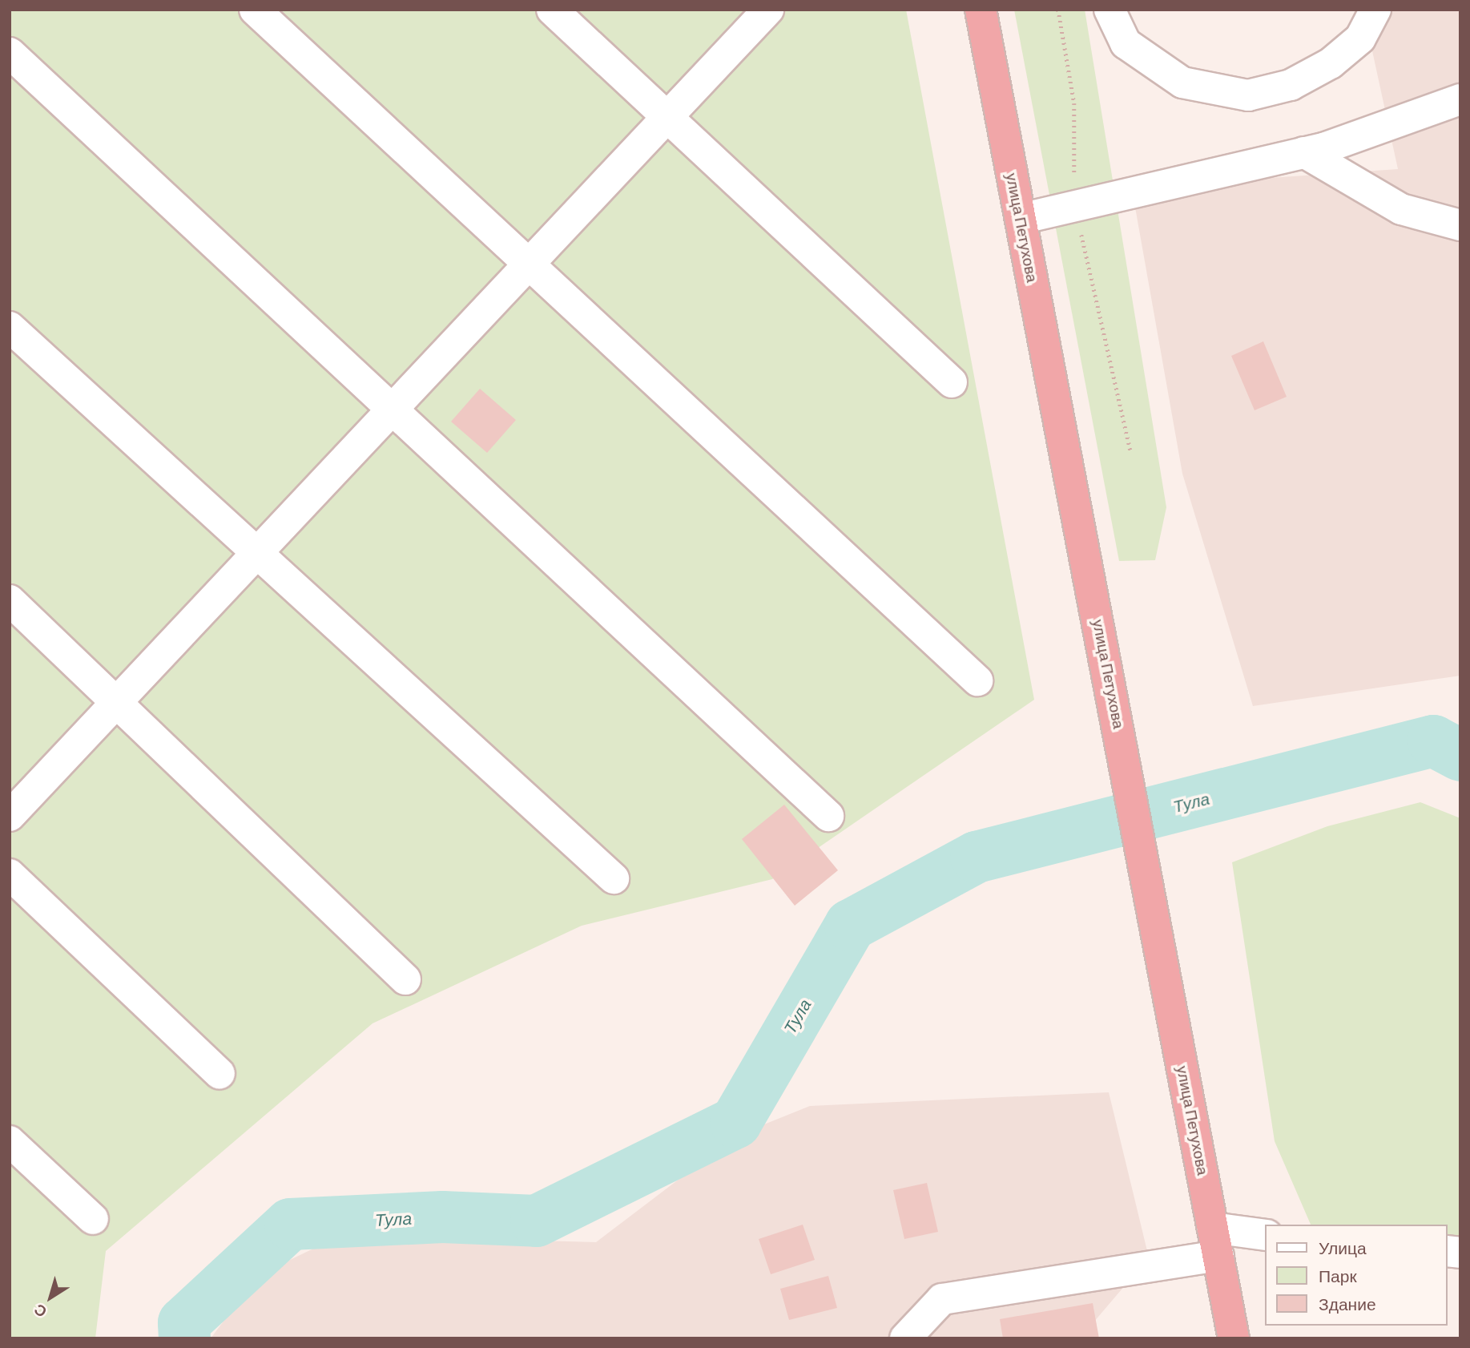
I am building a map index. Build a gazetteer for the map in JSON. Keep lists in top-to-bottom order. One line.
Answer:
{"streets":{"highway":["улица Петухова"]},"water":["Тула"],"legend":["Улица","Парк","Здание"],"north":"bottom left"}
